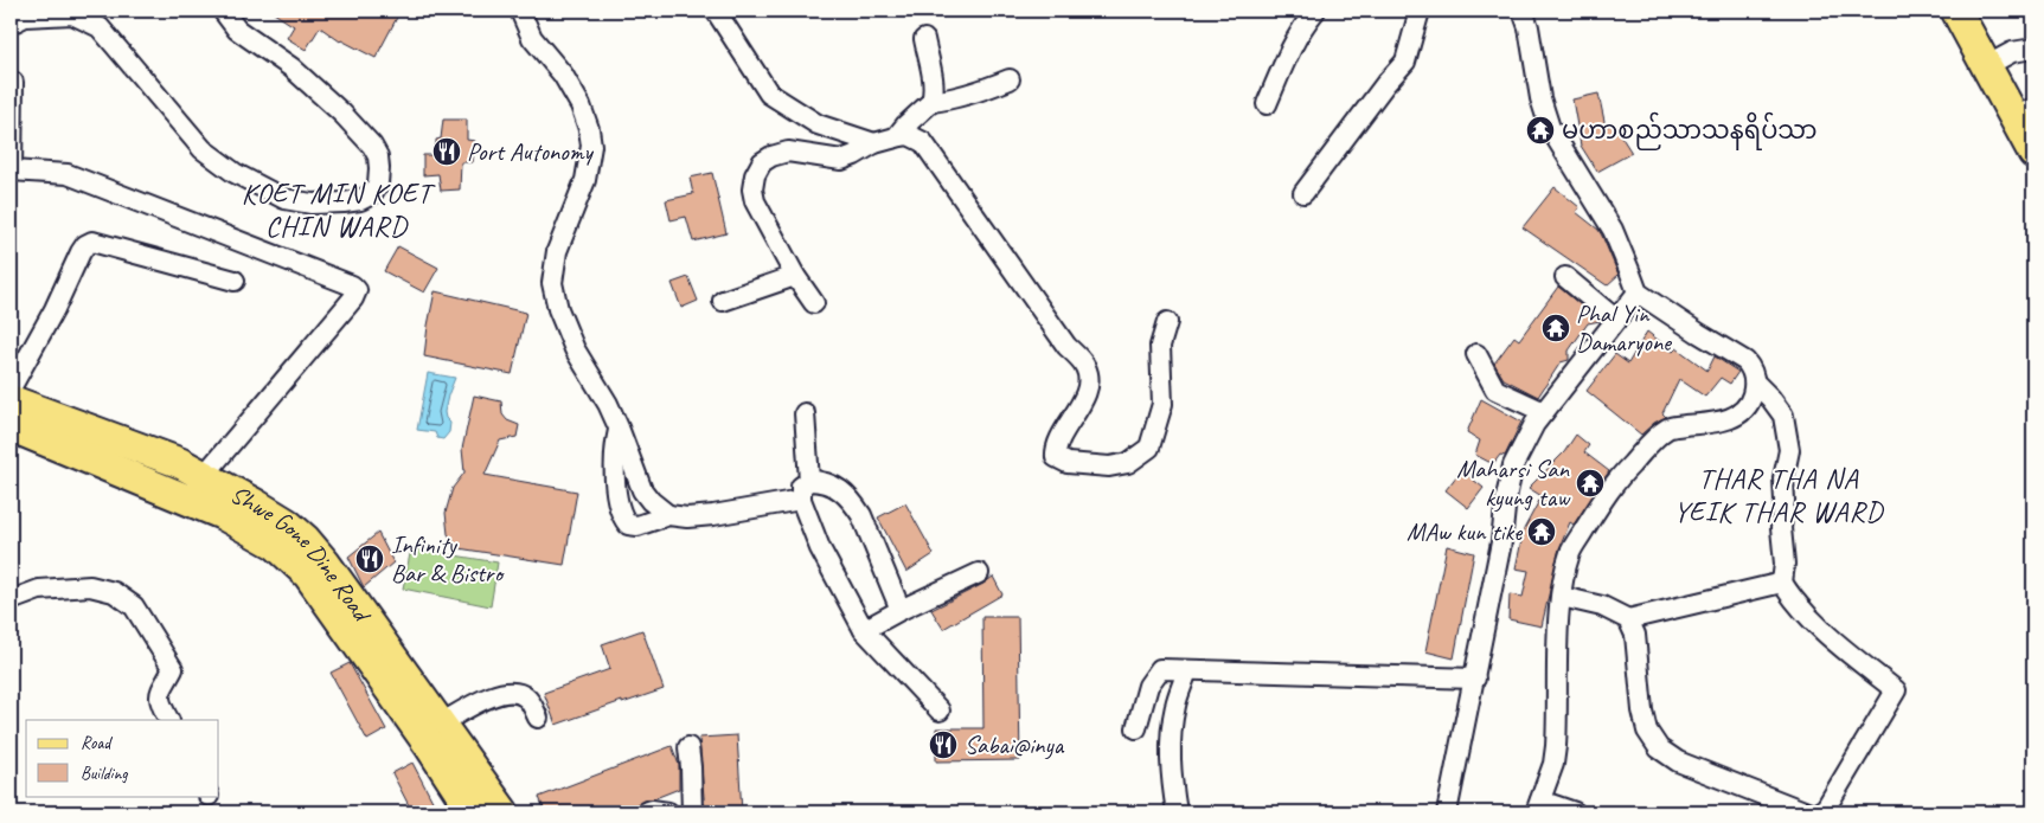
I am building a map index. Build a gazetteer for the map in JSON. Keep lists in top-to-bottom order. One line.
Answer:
{"streets":{"main road":["Shwe Gone Dine Road"]},"districts":["KOET MIN KOET CHIN WARD","THAR THA NA YEIK THAR WARD"],"places":{"temple":["မဟာစည်သာသနရိပ်သာ","Phal Yin Damaryone","Maharsi San kyung taw","MAw kun tike"],"restaurant":["Port Autonomy","Infinity Bar & Bistro","Sabai@inya"]},"legend":["Road","Building"]}
